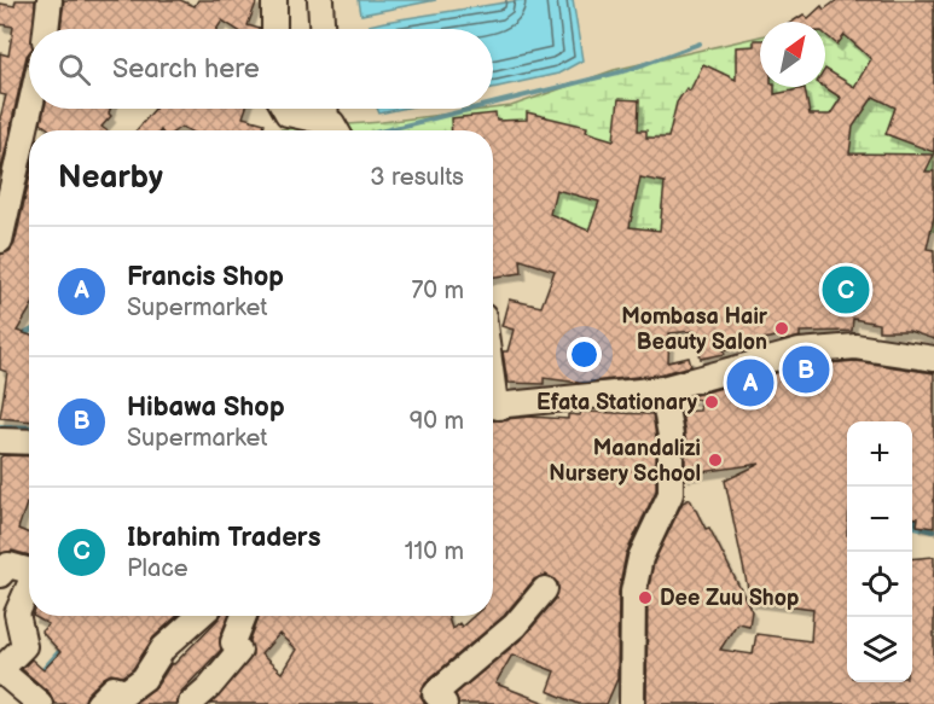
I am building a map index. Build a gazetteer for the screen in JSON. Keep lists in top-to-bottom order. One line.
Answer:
{"places":["Mombasa Hair Beauty Salon","Efata Stationary","Maandalizi Nursery School","Dee Zuu Shop"],"north":"top right","page":{"search":"Search here","heading":["Nearby","3 results"],"list":[{"mark":"A","name":"Francis Shop","note":"Supermarket","value":"70 m"},{"mark":"B","name":"Hibawa Shop","note":"Supermarket","value":"90 m"},{"mark":"C","name":"Ibrahim Traders","note":"Place","value":"110 m"}],"pins":["C","B","A"],"map_buttons":["+","−"]}}
